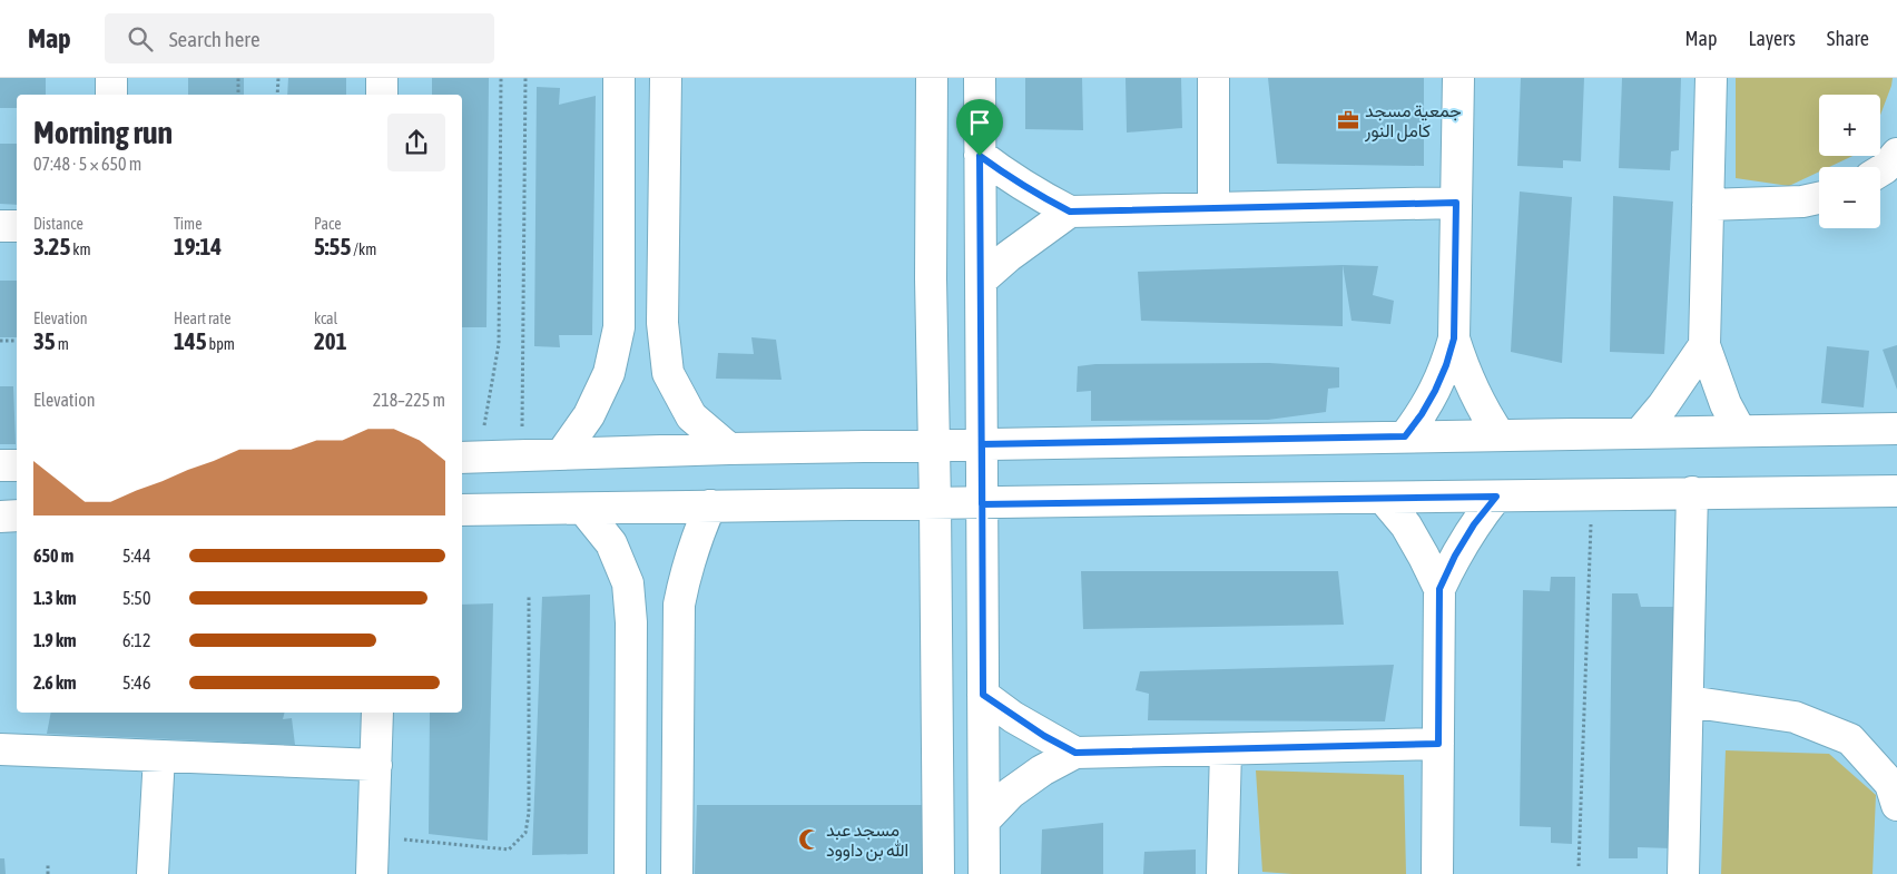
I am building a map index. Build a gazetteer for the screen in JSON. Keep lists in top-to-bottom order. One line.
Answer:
{"places":{"office":["جمعية مسجد كامل النور"],"mosque":["مسجد عبد الله بن داوود"]},"page":{"header":"Map","search":"Search here","nav":["Map","Layers","Share"],"map_buttons":["+","−"],"heading":["Morning run","07:48 · 5 × 650 m"],"stats":[["Distance","3.25 km"],["Time","19:14"],["Pace","5:55 /km"],["Elevation","35 m"],["Heart rate","145 bpm"],["kcal","201"]],"chart":["Elevation","218–225 m"],"list":[{"name":"650 m","note":"5:44"},{"name":"1.3 km","note":"5:50"},{"name":"1.9 km","note":"6:12"},{"name":"2.6 km","note":"5:46"}]}}
